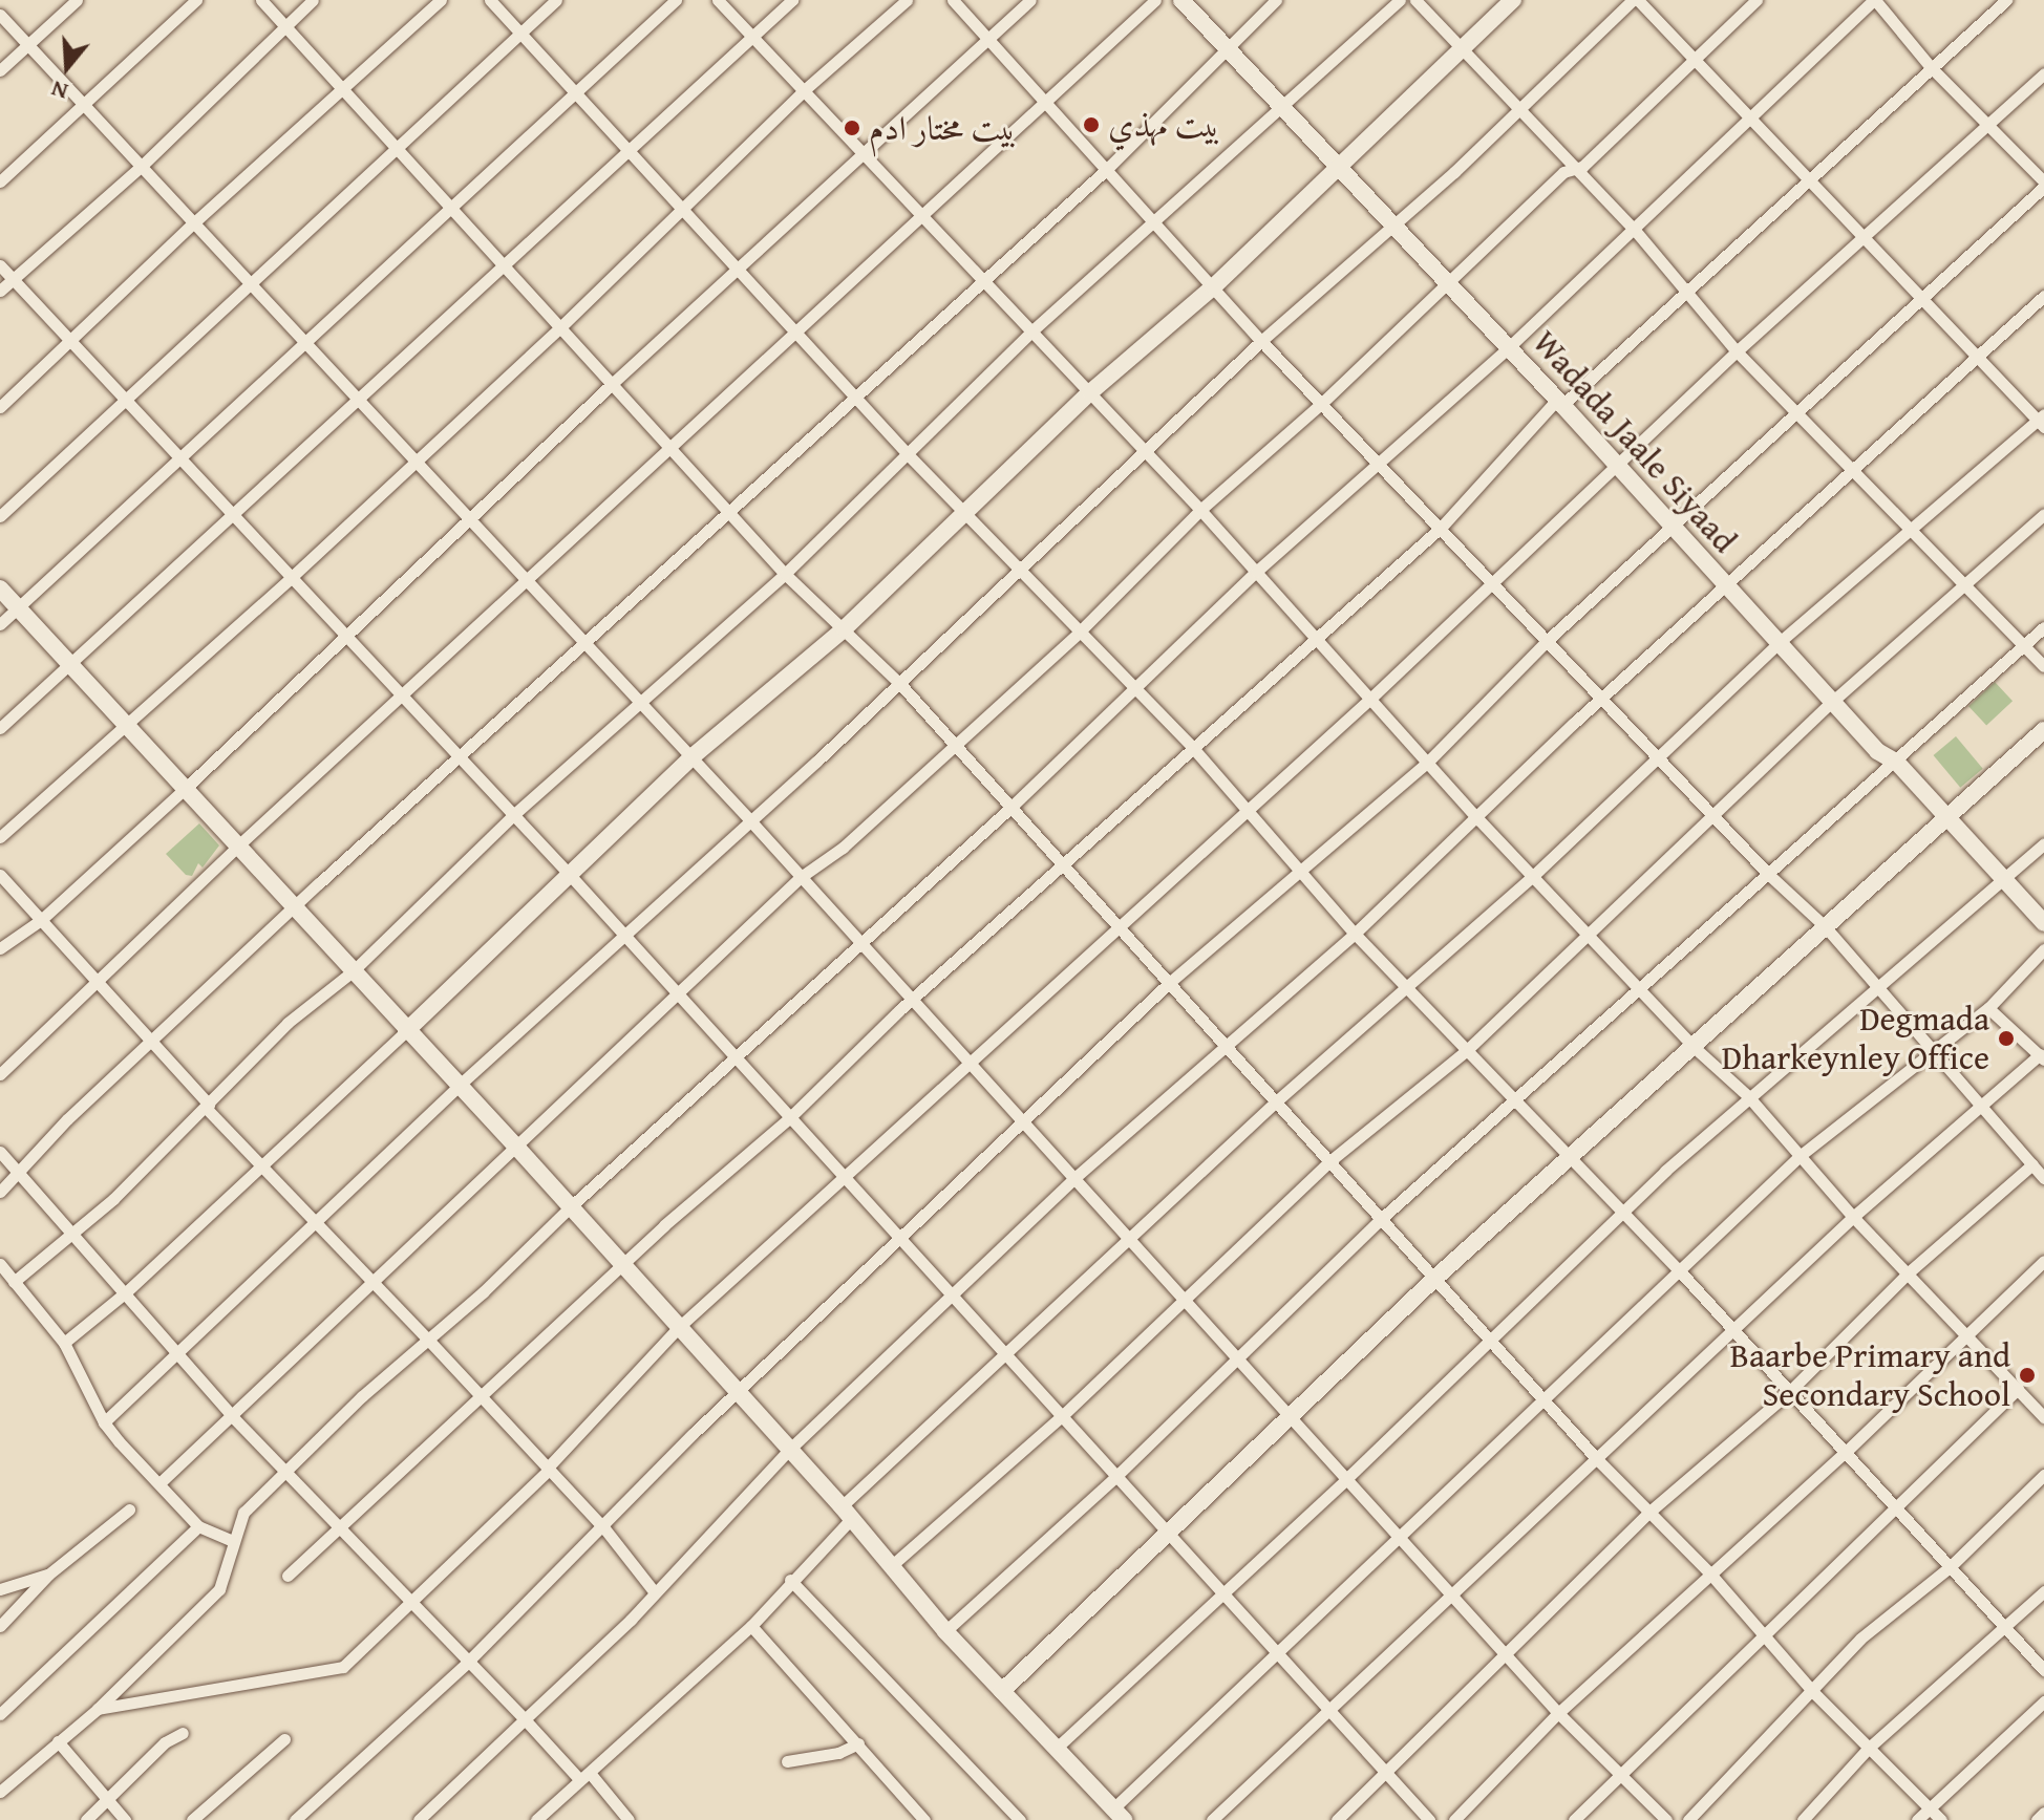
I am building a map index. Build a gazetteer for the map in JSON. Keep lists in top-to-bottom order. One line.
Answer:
{"streets":{"street":["Wadada Jaale Siyaad"]},"places":["بيت مهذي","بيت مختار ادم","Degmada Dharkeynley Office","Baarbe Primary and Secondary School"],"north":"bottom"}
